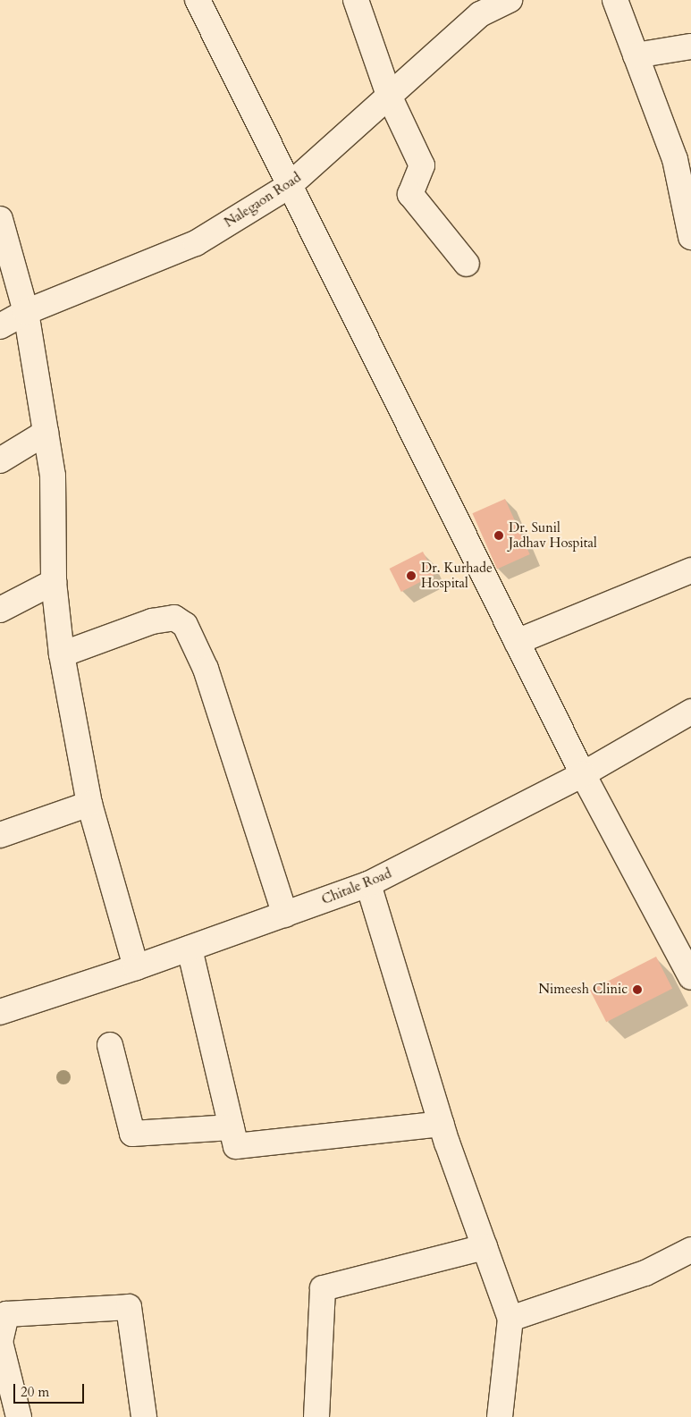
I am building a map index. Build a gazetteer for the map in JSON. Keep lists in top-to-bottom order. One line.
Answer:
{"streets":{"street":["Nalegaon Road","Chitale Road"]},"places":["Dr. Sunil Jadhav Hospital","Dr. Kurhade Hospital","Nimeesh Clinic"],"scale_bar":"20 m"}
